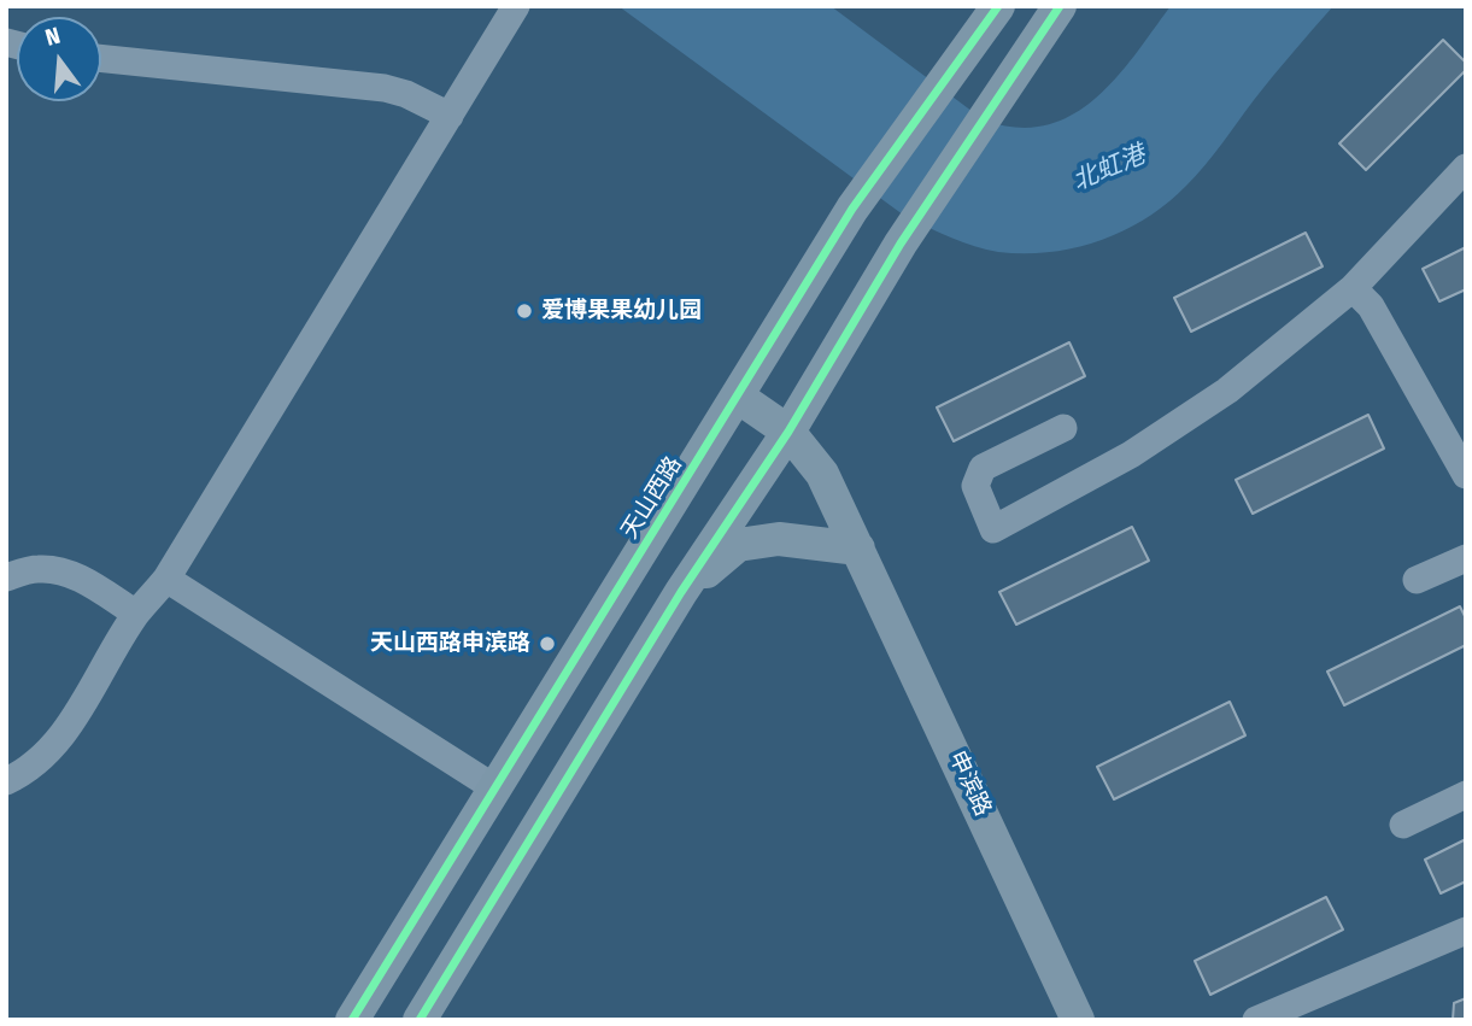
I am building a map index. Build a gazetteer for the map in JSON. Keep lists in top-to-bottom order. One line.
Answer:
{"streets":{"main road":["天山西路","申滨路"]},"crossings":[["天山西路","申滨路"]],"water":["北虹港"],"places":["爱博果果幼儿园","天山西路申滨路"],"north":"top"}
